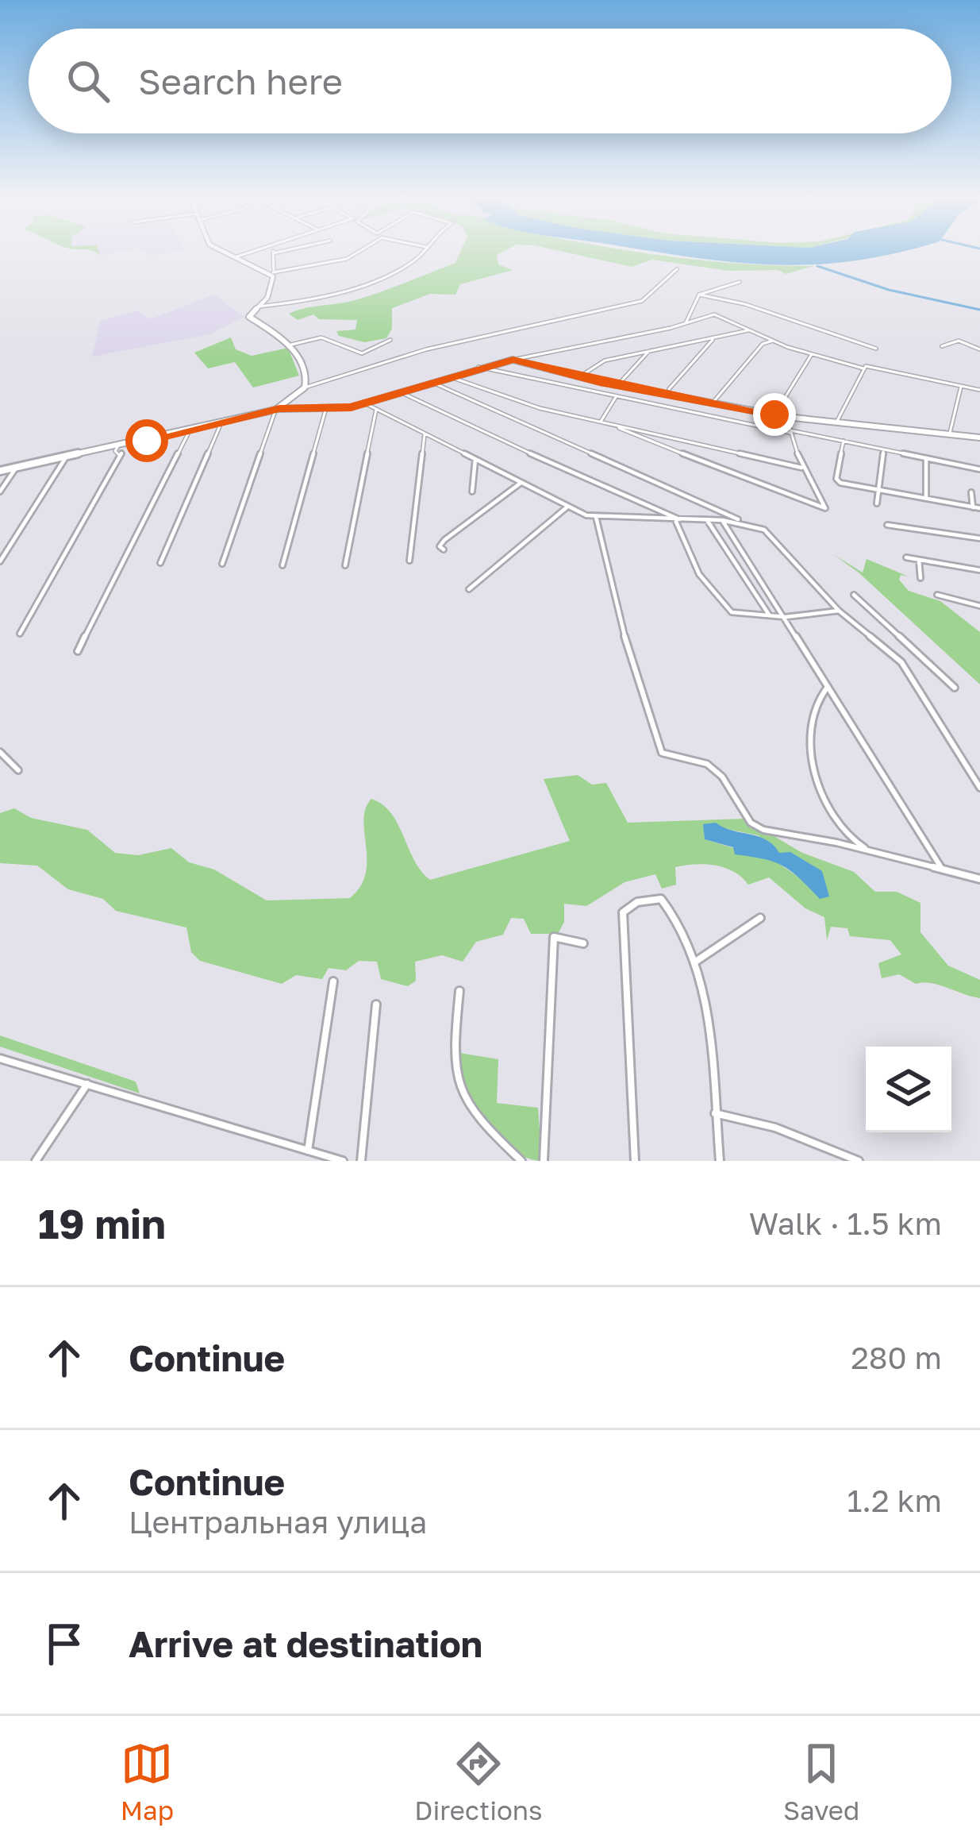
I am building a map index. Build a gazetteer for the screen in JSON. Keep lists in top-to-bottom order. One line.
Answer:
{"page":{"search":"Search here","heading":["19 min","Walk · 1.5 km"],"list":[["Continue","280 m"],["Continue","Центральная улица","1.2 km"],"Arrive at destination"],"nav":["Map","Directions","Saved"]}}
